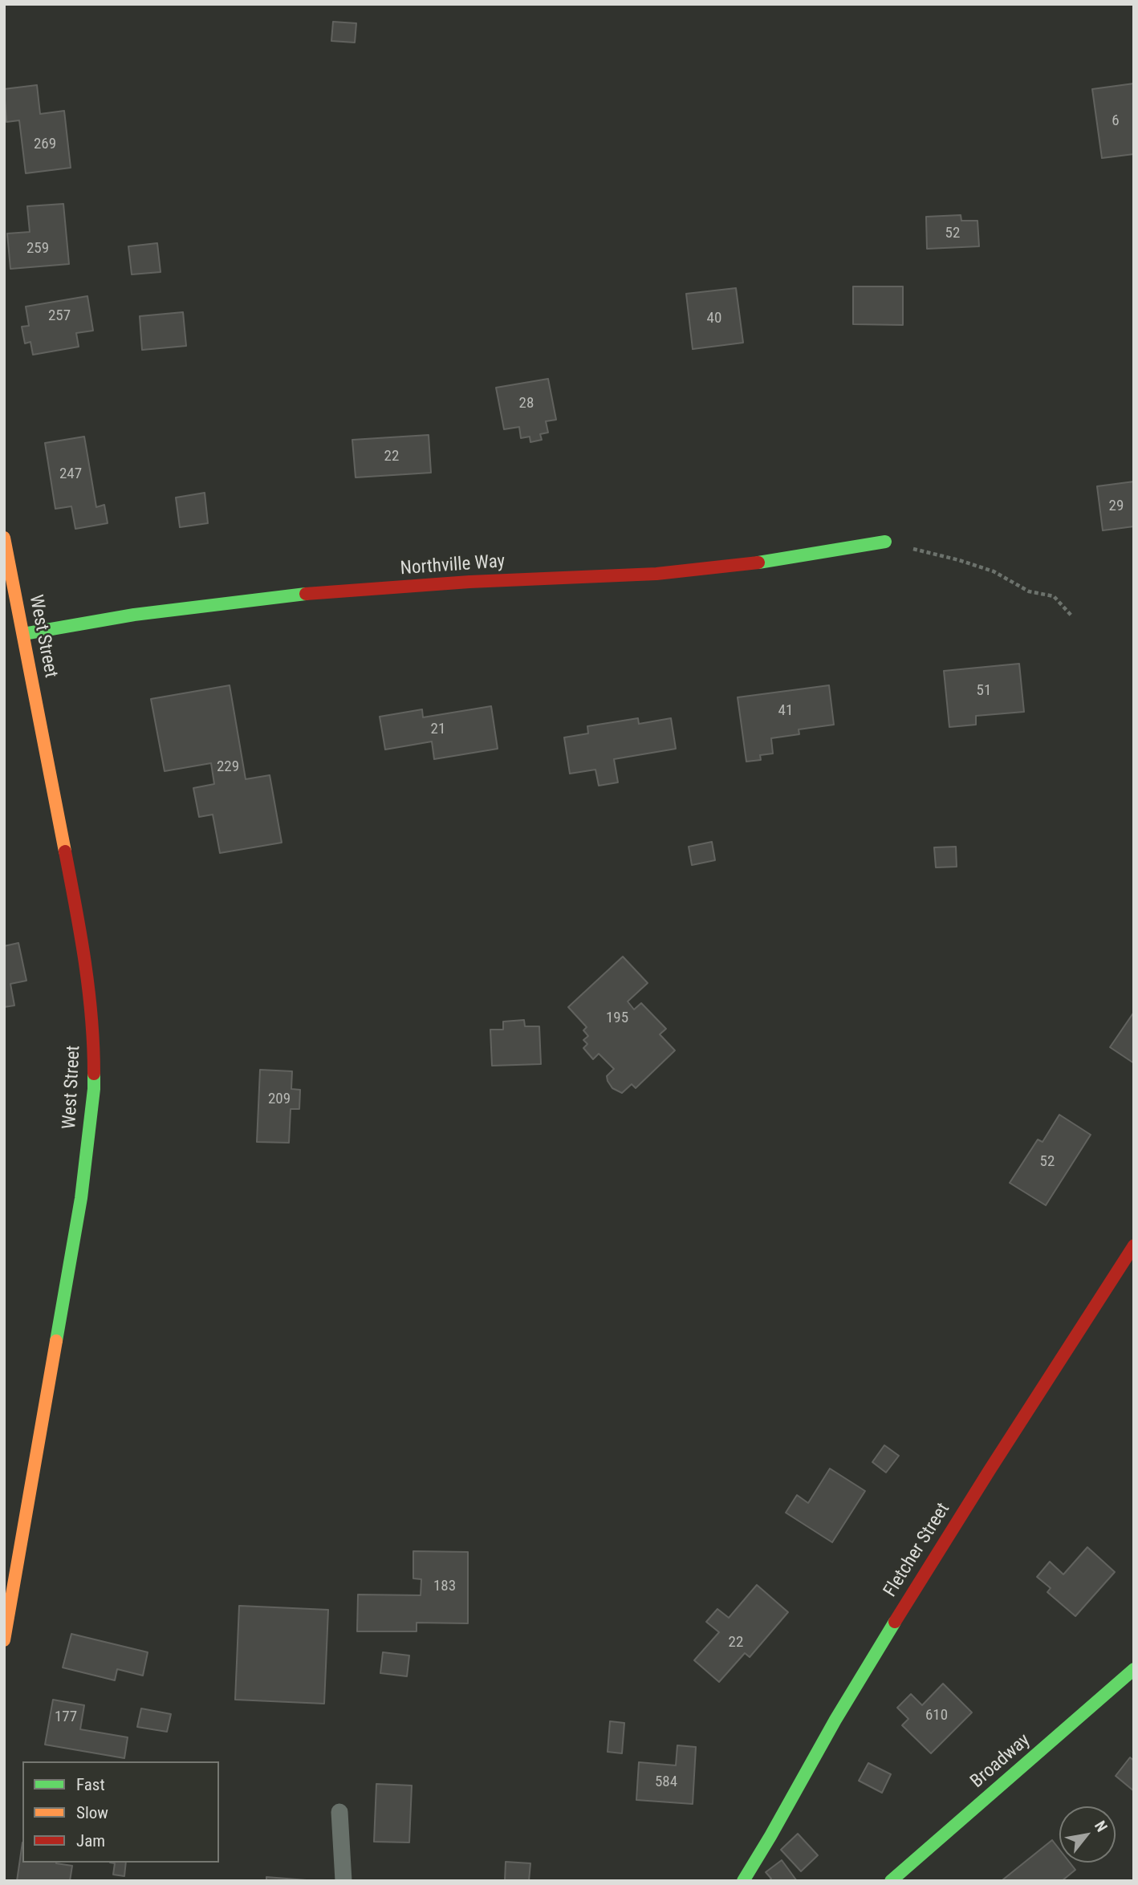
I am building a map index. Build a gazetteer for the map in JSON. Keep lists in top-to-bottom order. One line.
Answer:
{"streets":{"street":["Northville Way","West Street","Fletcher Street","Broadway"]},"crossings":[["Northville Way","West Street"]],"house_numbers":["6","269","52","259","257","40","28","22","247","29","51","41","21","229","195","209","52","183","22","610","177","584"],"legend":["Fast","Slow","Jam"],"north":"top right"}
